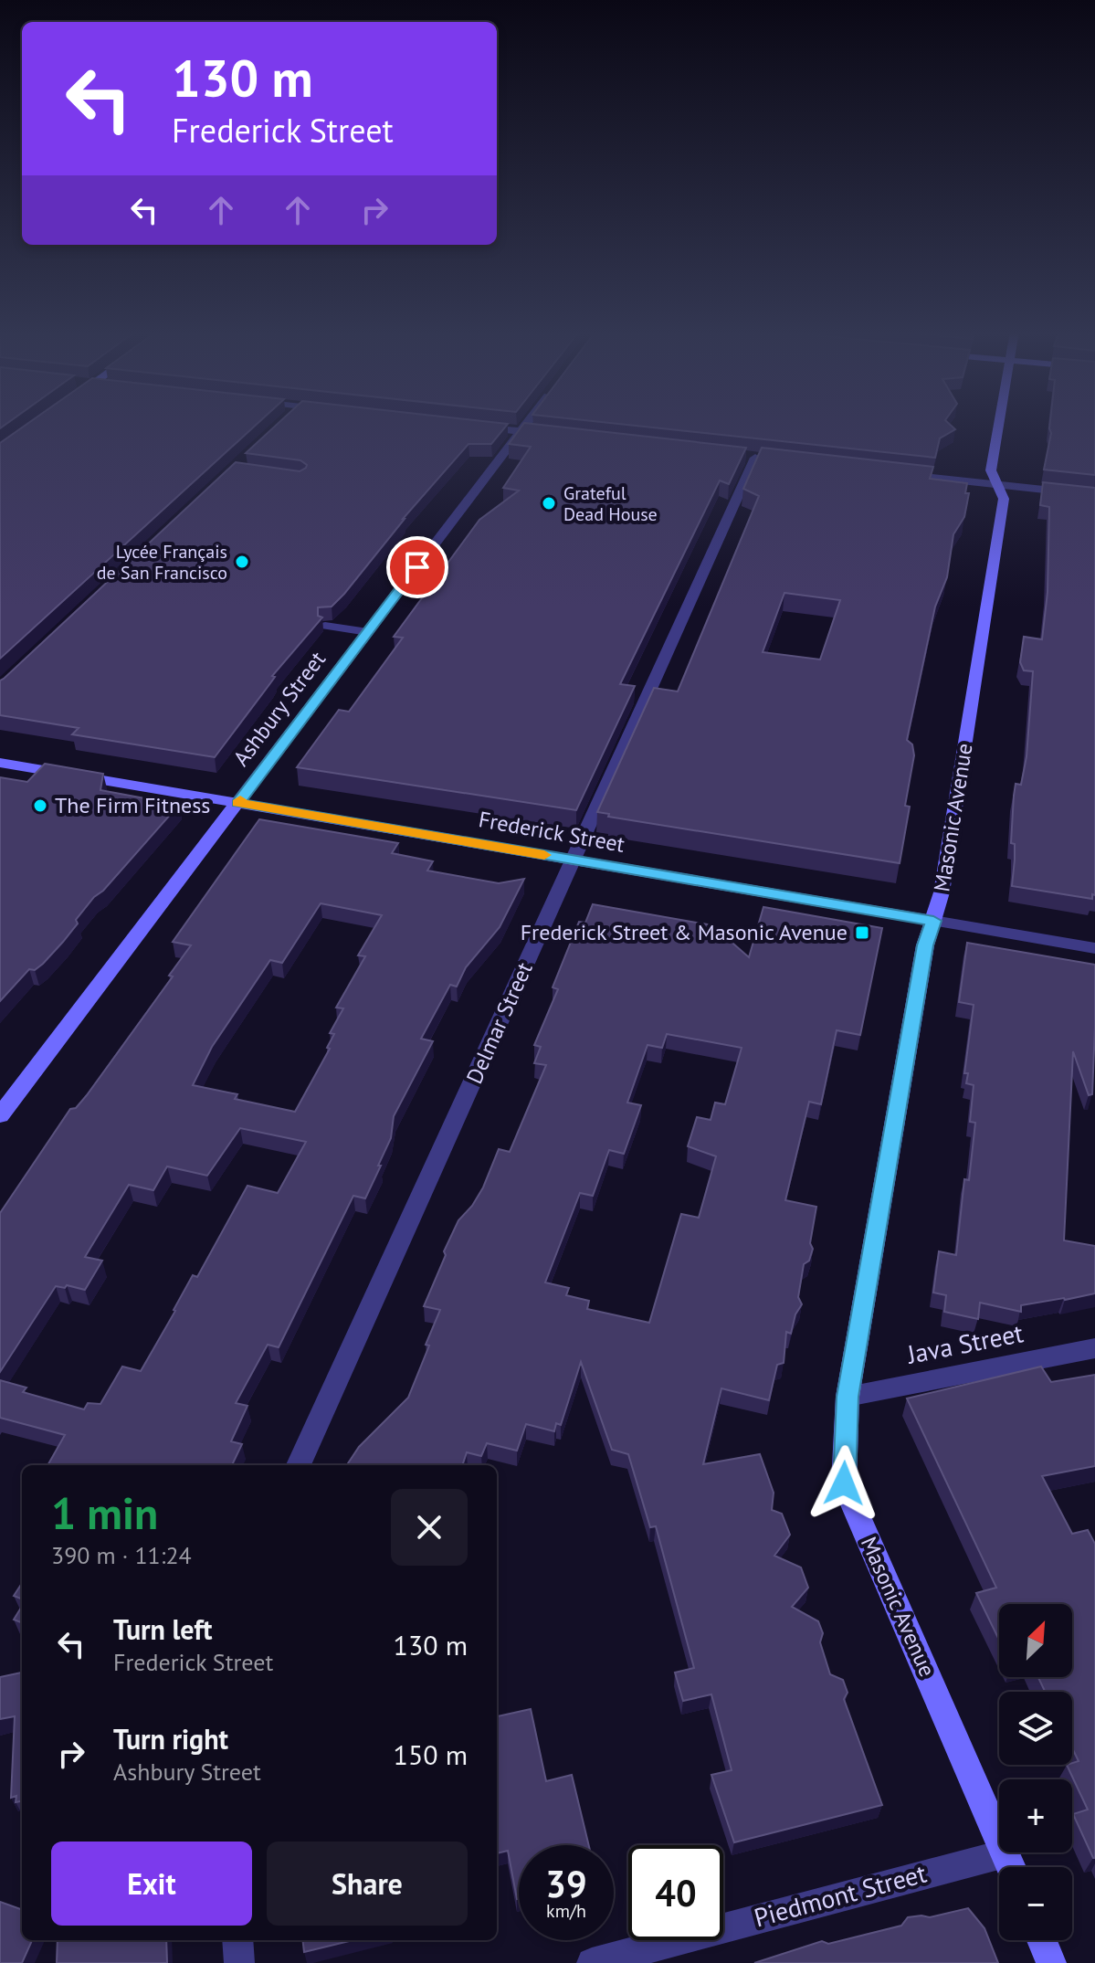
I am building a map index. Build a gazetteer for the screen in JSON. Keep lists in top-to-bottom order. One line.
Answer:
{"streets":{"street":["Ashbury Street","Masonic Avenue","Frederick Street","Delmar Street","Java Street","Piedmont Street"]},"crossings":[["Ashbury Street","Frederick Street"],["Masonic Avenue","Frederick Street"],["Masonic Avenue","Java Street"],["Masonic Avenue","Piedmont Street"],["Frederick Street","Delmar Street"]],"places":{"other":["Grateful Dead House","Lycée Français de San Francisco","The Firm Fitness"],"transit":["Frederick Street & Masonic Avenue"]},"north":"top right","page":{"turn":["130 m","Frederick Street"],"heading":["1 min","390 m · 11:24"],"list":[{"name":"Turn left","note":"Frederick Street","value":"130 m"},{"name":"Turn right","note":"Ashbury Street","value":"150 m"}],"map_buttons":["+","−"],"buttons":["Exit","Share"],"speed":"39 km/h","limit":"40"}}
